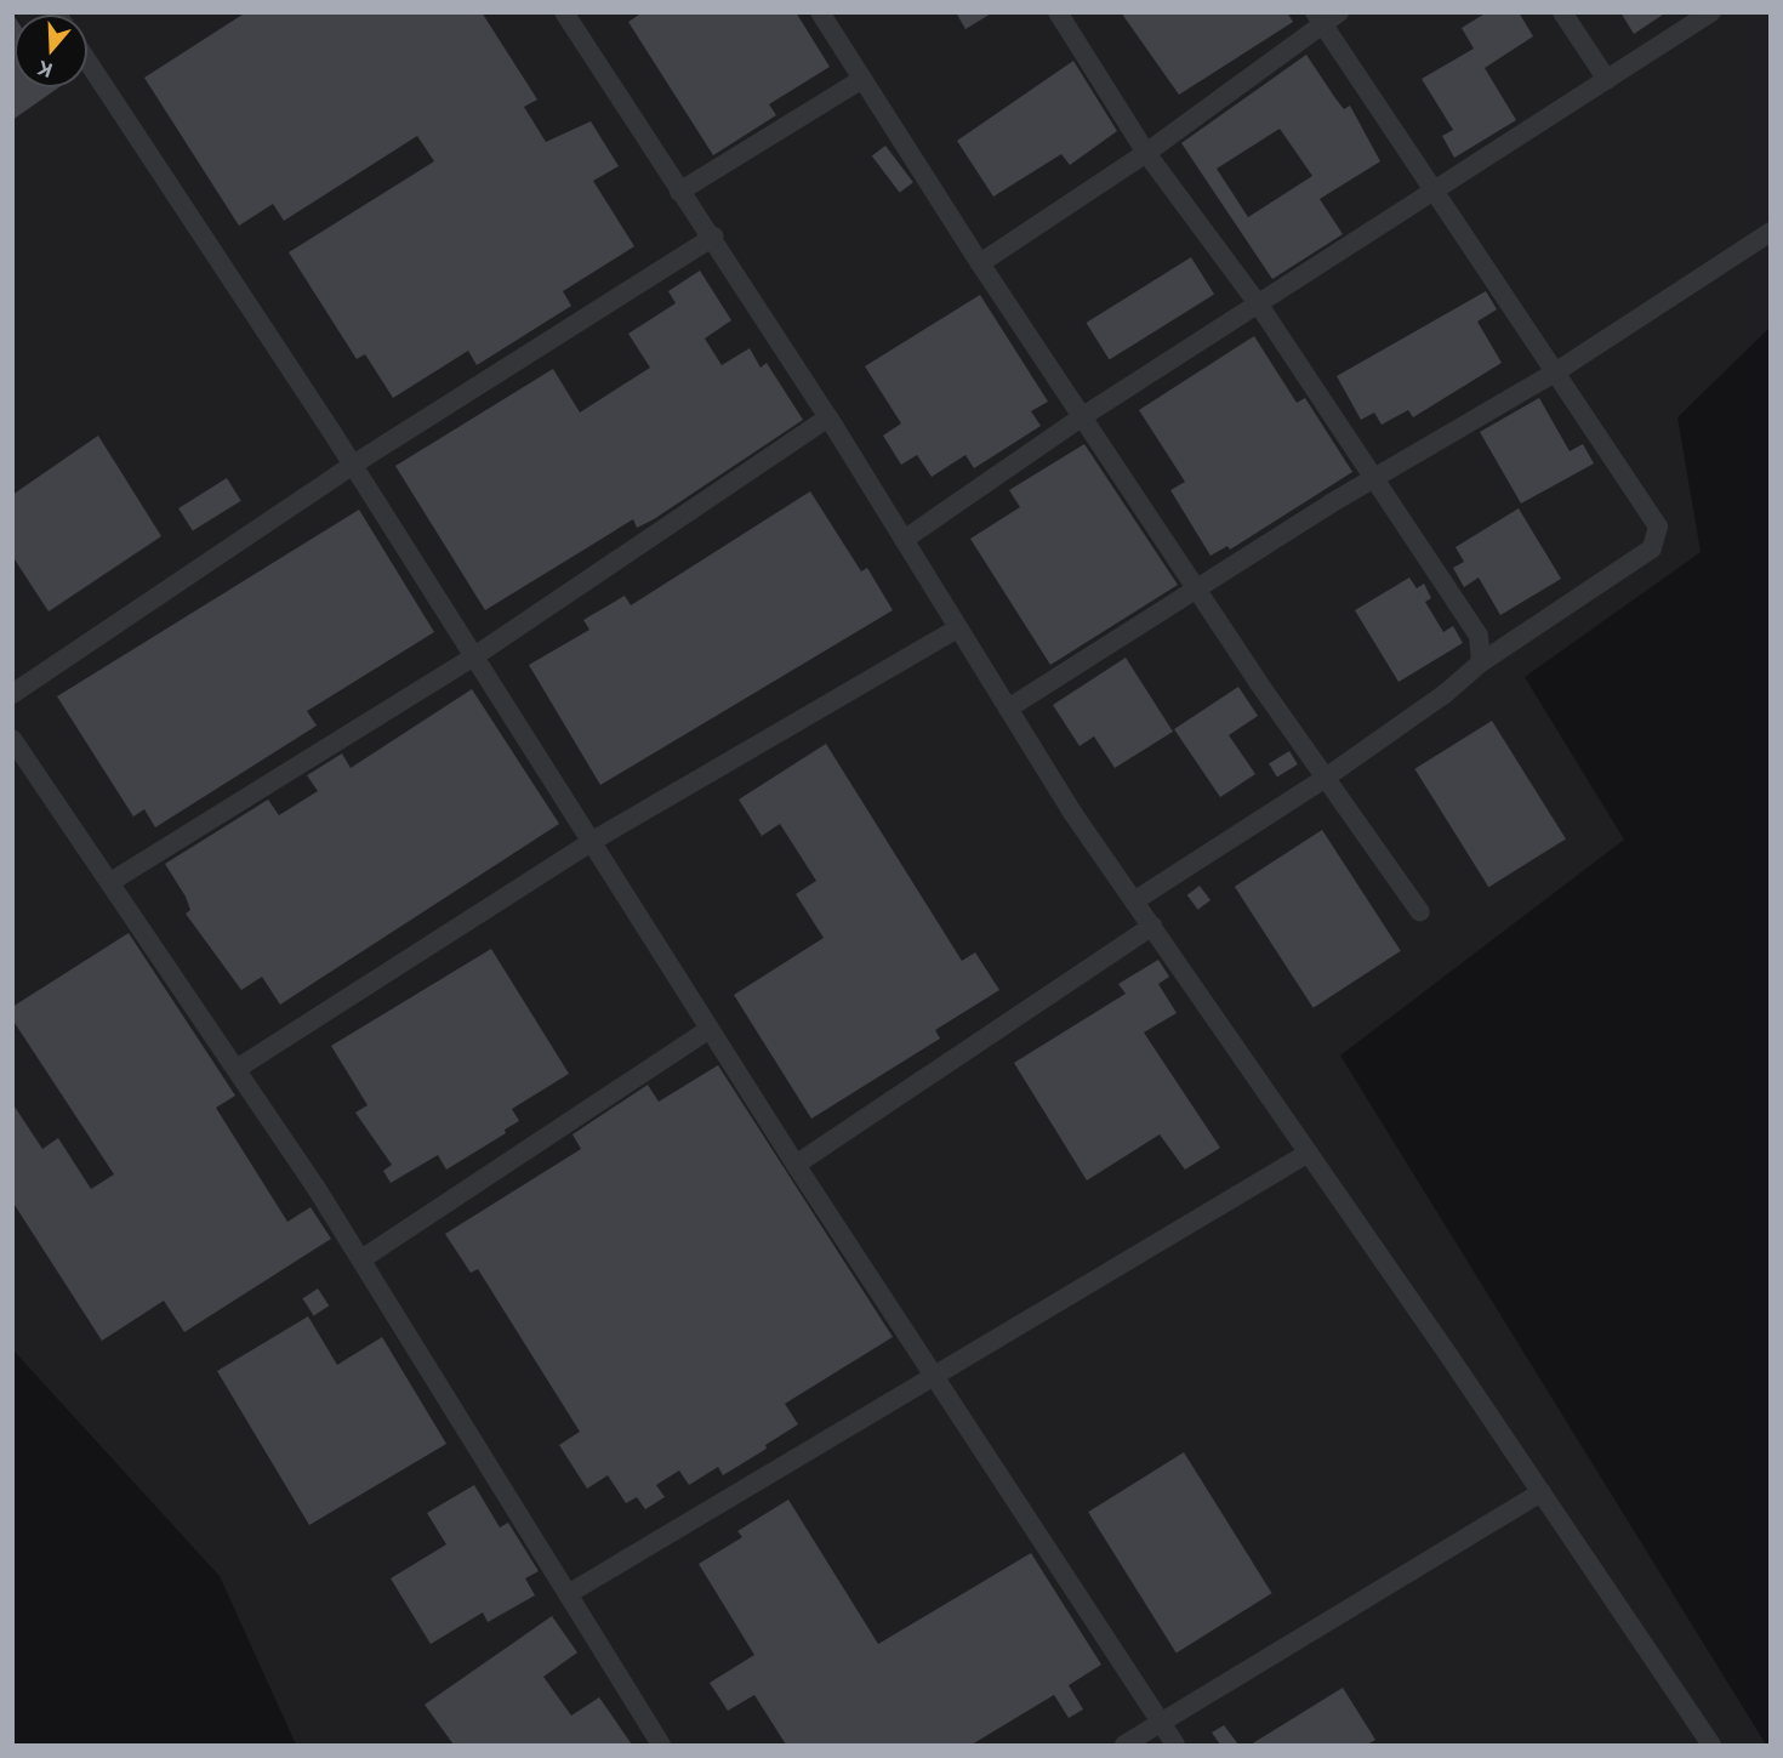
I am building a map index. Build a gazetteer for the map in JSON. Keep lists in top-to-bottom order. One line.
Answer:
{"north":"bottom"}
